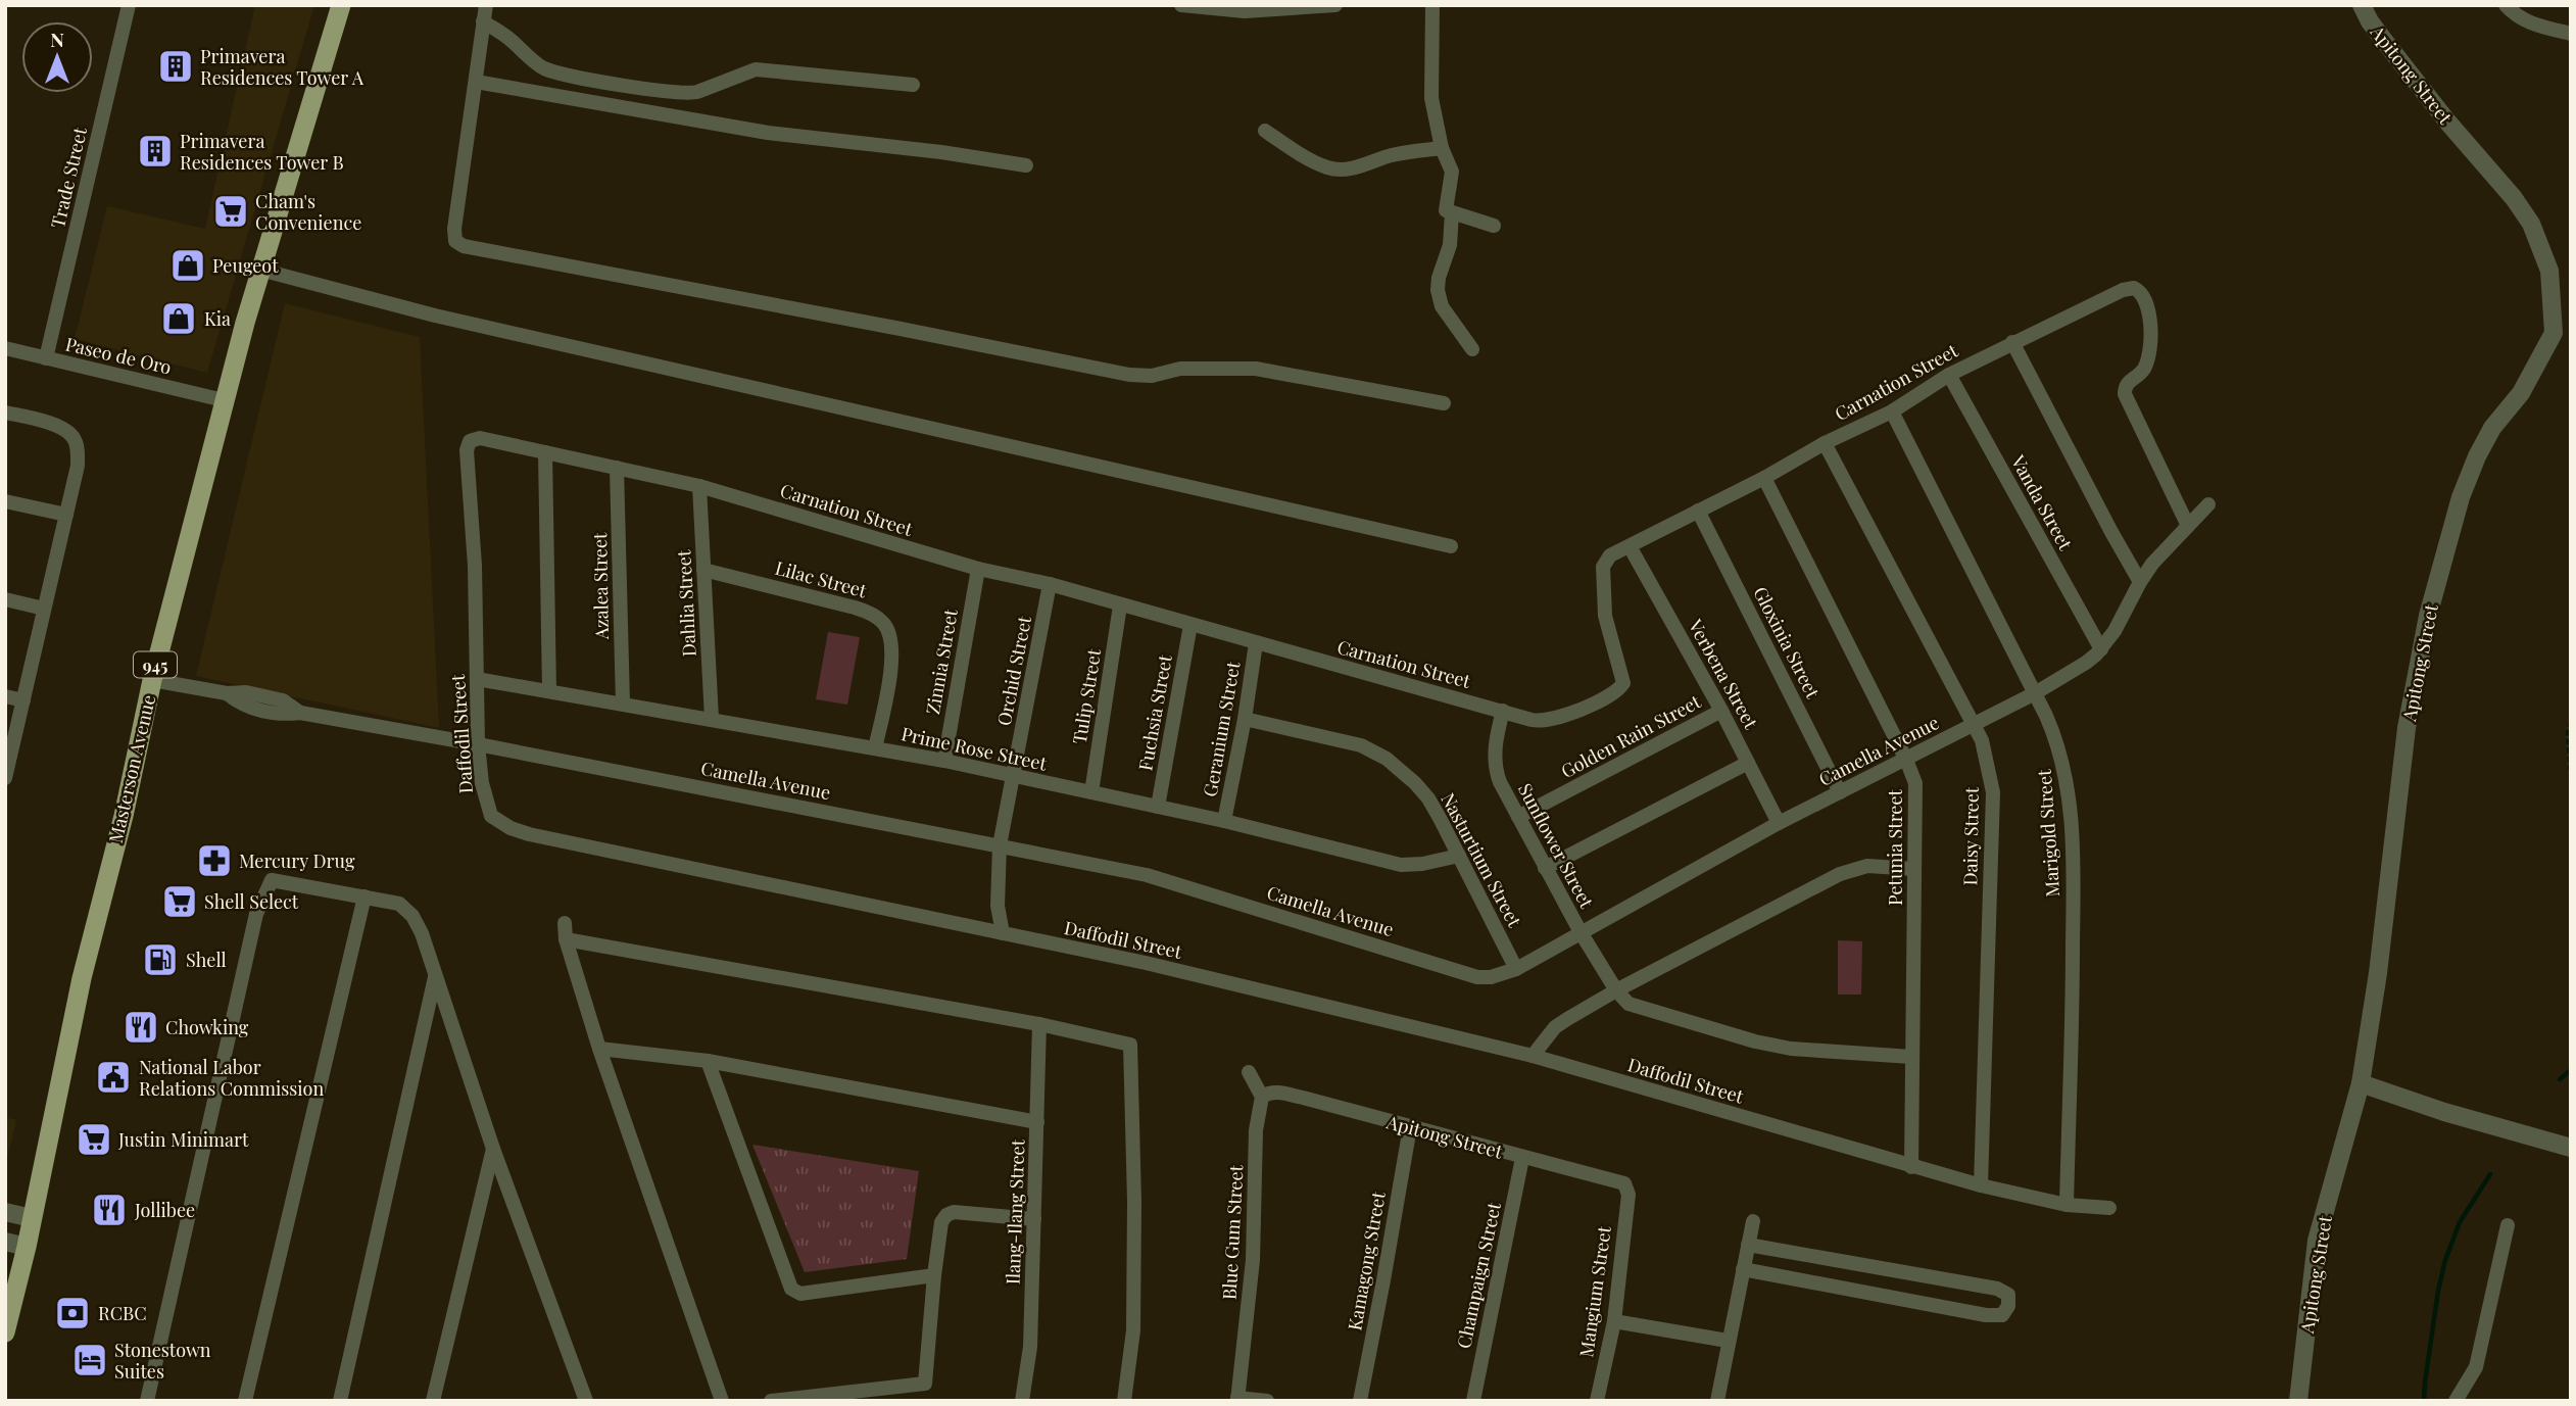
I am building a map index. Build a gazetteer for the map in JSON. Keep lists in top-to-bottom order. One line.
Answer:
{"streets":{"main road":["945","Masterson Avenue"],"street":["Apitong Street","Trade Street","Paseo de Oro","Carnation Street","Vanda Street","Lilac Street","Azalea Street","Dahlia Street","Gloxinia Street","Zinnia Street","Orchid Street","Verbena Street","Tulip Street","Fuchsia Street","Geranium Street","Daffodil Street","Golden Rain Street","Prime Rose Street","Camella Avenue","Marigold Street","Daisy Street","Sunflower Street","Petunia Street","Nasturtium Street","Ilang-Ilang Street","Blue Gum Street","Kamagong Street","Champaign Street","Mangium Street"]},"crossings":[["Apitong Street","Blue Gum Street"],["Apitong Street","Kamagong Street"],["Apitong Street","Champaign Street"],["Apitong Street","Mangium Street"],["Trade Street","Paseo de Oro"],["Paseo de Oro","Masterson Avenue"],["Carnation Street","Vanda Street"],["Carnation Street","Azalea Street"],["Carnation Street","Dahlia Street"],["Carnation Street","Gloxinia Street"],["Carnation Street","Zinnia Street"],["Carnation Street","Orchid Street"],["Carnation Street","Verbena Street"],["Carnation Street","Tulip Street"],["Carnation Street","Fuchsia Street"],["Carnation Street","Geranium Street"],["Carnation Street","Daffodil Street"],["Carnation Street","Camella Avenue"],["Carnation Street","Marigold Street"],["Carnation Street","Daisy Street"],["Carnation Street","Sunflower Street"],["Carnation Street","Petunia Street"],["Vanda Street","Camella Avenue"],["Lilac Street","Dahlia Street"],["Lilac Street","Prime Rose Street"],["Azalea Street","Prime Rose Street"],["Dahlia Street","Prime Rose Street"],["Gloxinia Street","Camella Avenue"],["Zinnia Street","Prime Rose Street"],["Orchid Street","Daffodil Street"],["Orchid Street","Prime Rose Street"],["Orchid Street","Camella Avenue"],["Verbena Street","Golden Rain Street"],["Verbena Street","Camella Avenue"],["Tulip Street","Prime Rose Street"],["Fuchsia Street","Prime Rose Street"],["Geranium Street","Prime Rose Street"],["Geranium Street","Nasturtium Street"],["Daffodil Street","Prime Rose Street"],["Daffodil Street","Camella Avenue"],["Daffodil Street","Marigold Street"],["Daffodil Street","Daisy Street"],["Daffodil Street","Petunia Street"],["Golden Rain Street","Sunflower Street"],["Prime Rose Street","Nasturtium Street"],["Camella Avenue","Masterson Avenue"],["Camella Avenue","Marigold Street"],["Camella Avenue","Daisy Street"],["Camella Avenue","Sunflower Street"],["Camella Avenue","Petunia Street"],["Camella Avenue","Nasturtium Street"]],"places":{"building":["Primavera Residences Tower A","Primavera Residences Tower B"],"supermarket":["Cham's Convenience","Shell Select","Justin Minimart"],"shop":["Peugeot","Kia"],"pharmacy":["Mercury Drug"],"fuel station":["Shell"],"restaurant":["Chowking","Jollibee"],"public building":["National Labor Relations Commission"],"bank":["RCBC"],"hotel":["Stonestown Suites"]},"north":"top"}
